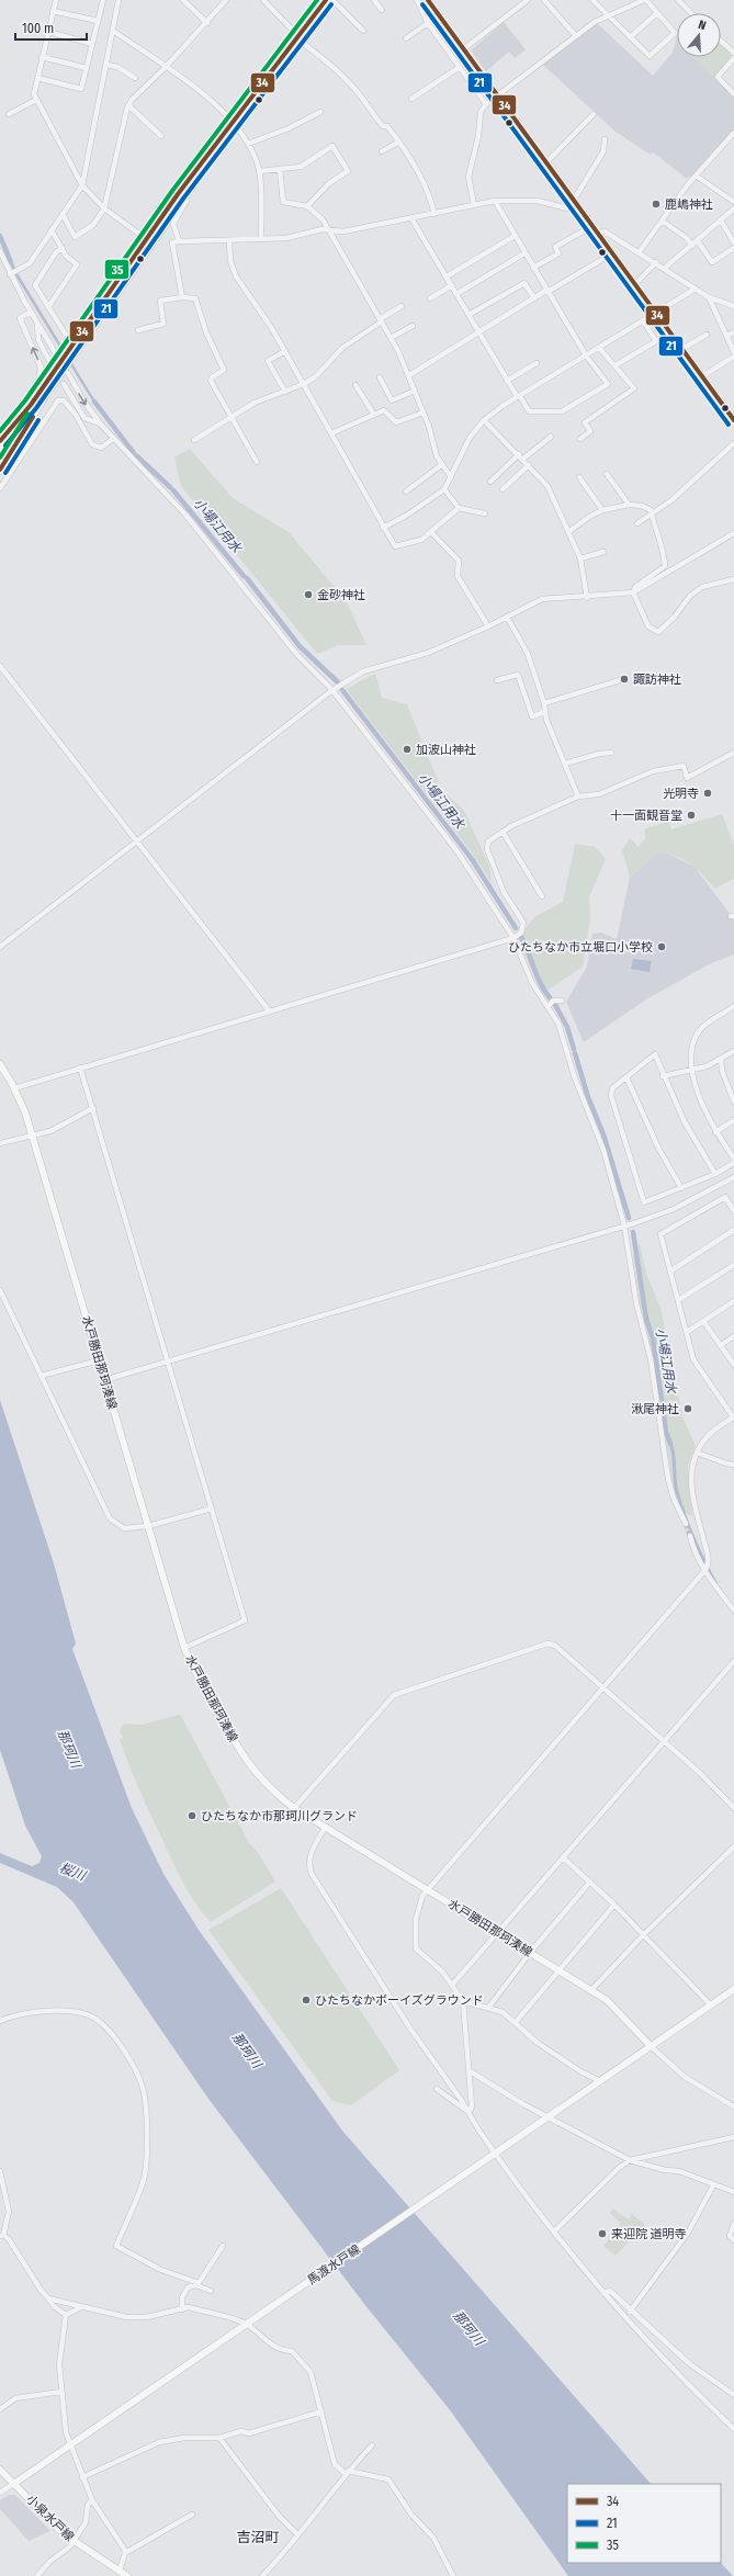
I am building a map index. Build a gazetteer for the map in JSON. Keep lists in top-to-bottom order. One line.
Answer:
{"streets":{"main road":["水戸勝田那珂湊線","馬渡水戸線","小泉水戸線"]},"crossings":[["水戸勝田那珂湊線","馬渡水戸線"],["馬渡水戸線","小泉水戸線"]],"districts":["吉沼町"],"water":["小場江用水","那珂川","桜川"],"places":["鹿嶋神社","金砂神社","諏訪神社","加波山神社","光明寺","十一面観音堂","ひたちなか市立堀口小学校","湫尾神社","ひたちなか市那珂川グランド","ひたちなかボーイズグラウンド","来迎院 道明寺"],"lines":["transit line 34","transit line 35","transit line 21"],"legend":["34","21","35"],"scale_bar":"100 m","north":"top"}
